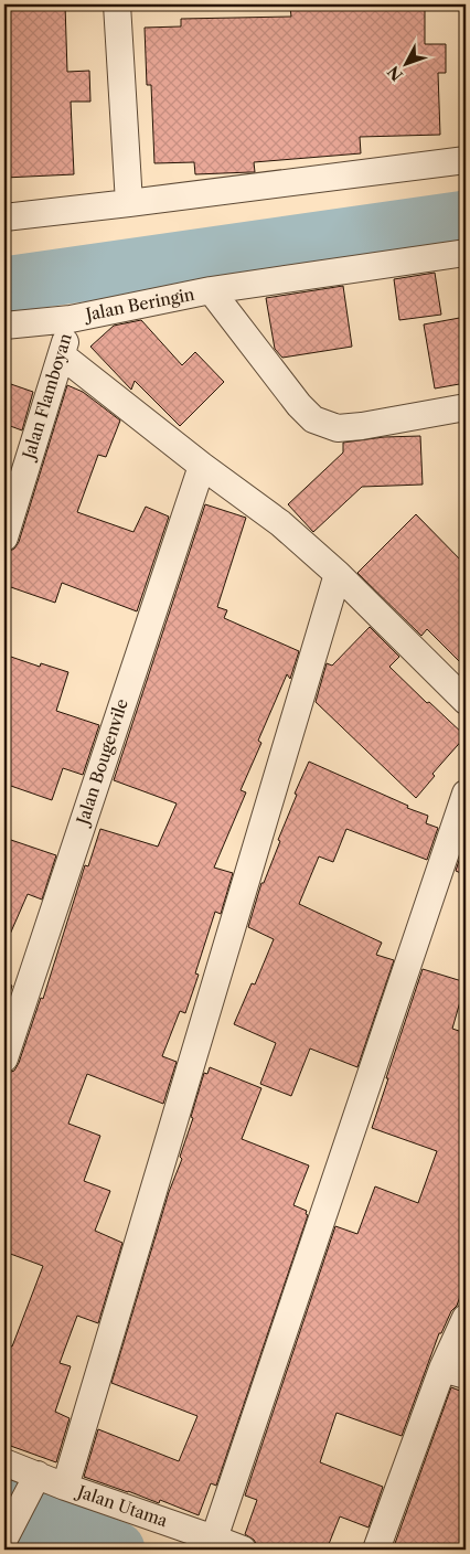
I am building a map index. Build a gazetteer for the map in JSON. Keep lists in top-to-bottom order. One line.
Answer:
{"streets":{"street":["Jalan Beringin","Jalan Flamboyan","Jalan Bougenvile","Jalan Utama"]},"crossings":[["Jalan Beringin","Jalan Flamboyan"]],"north":"bottom left"}
